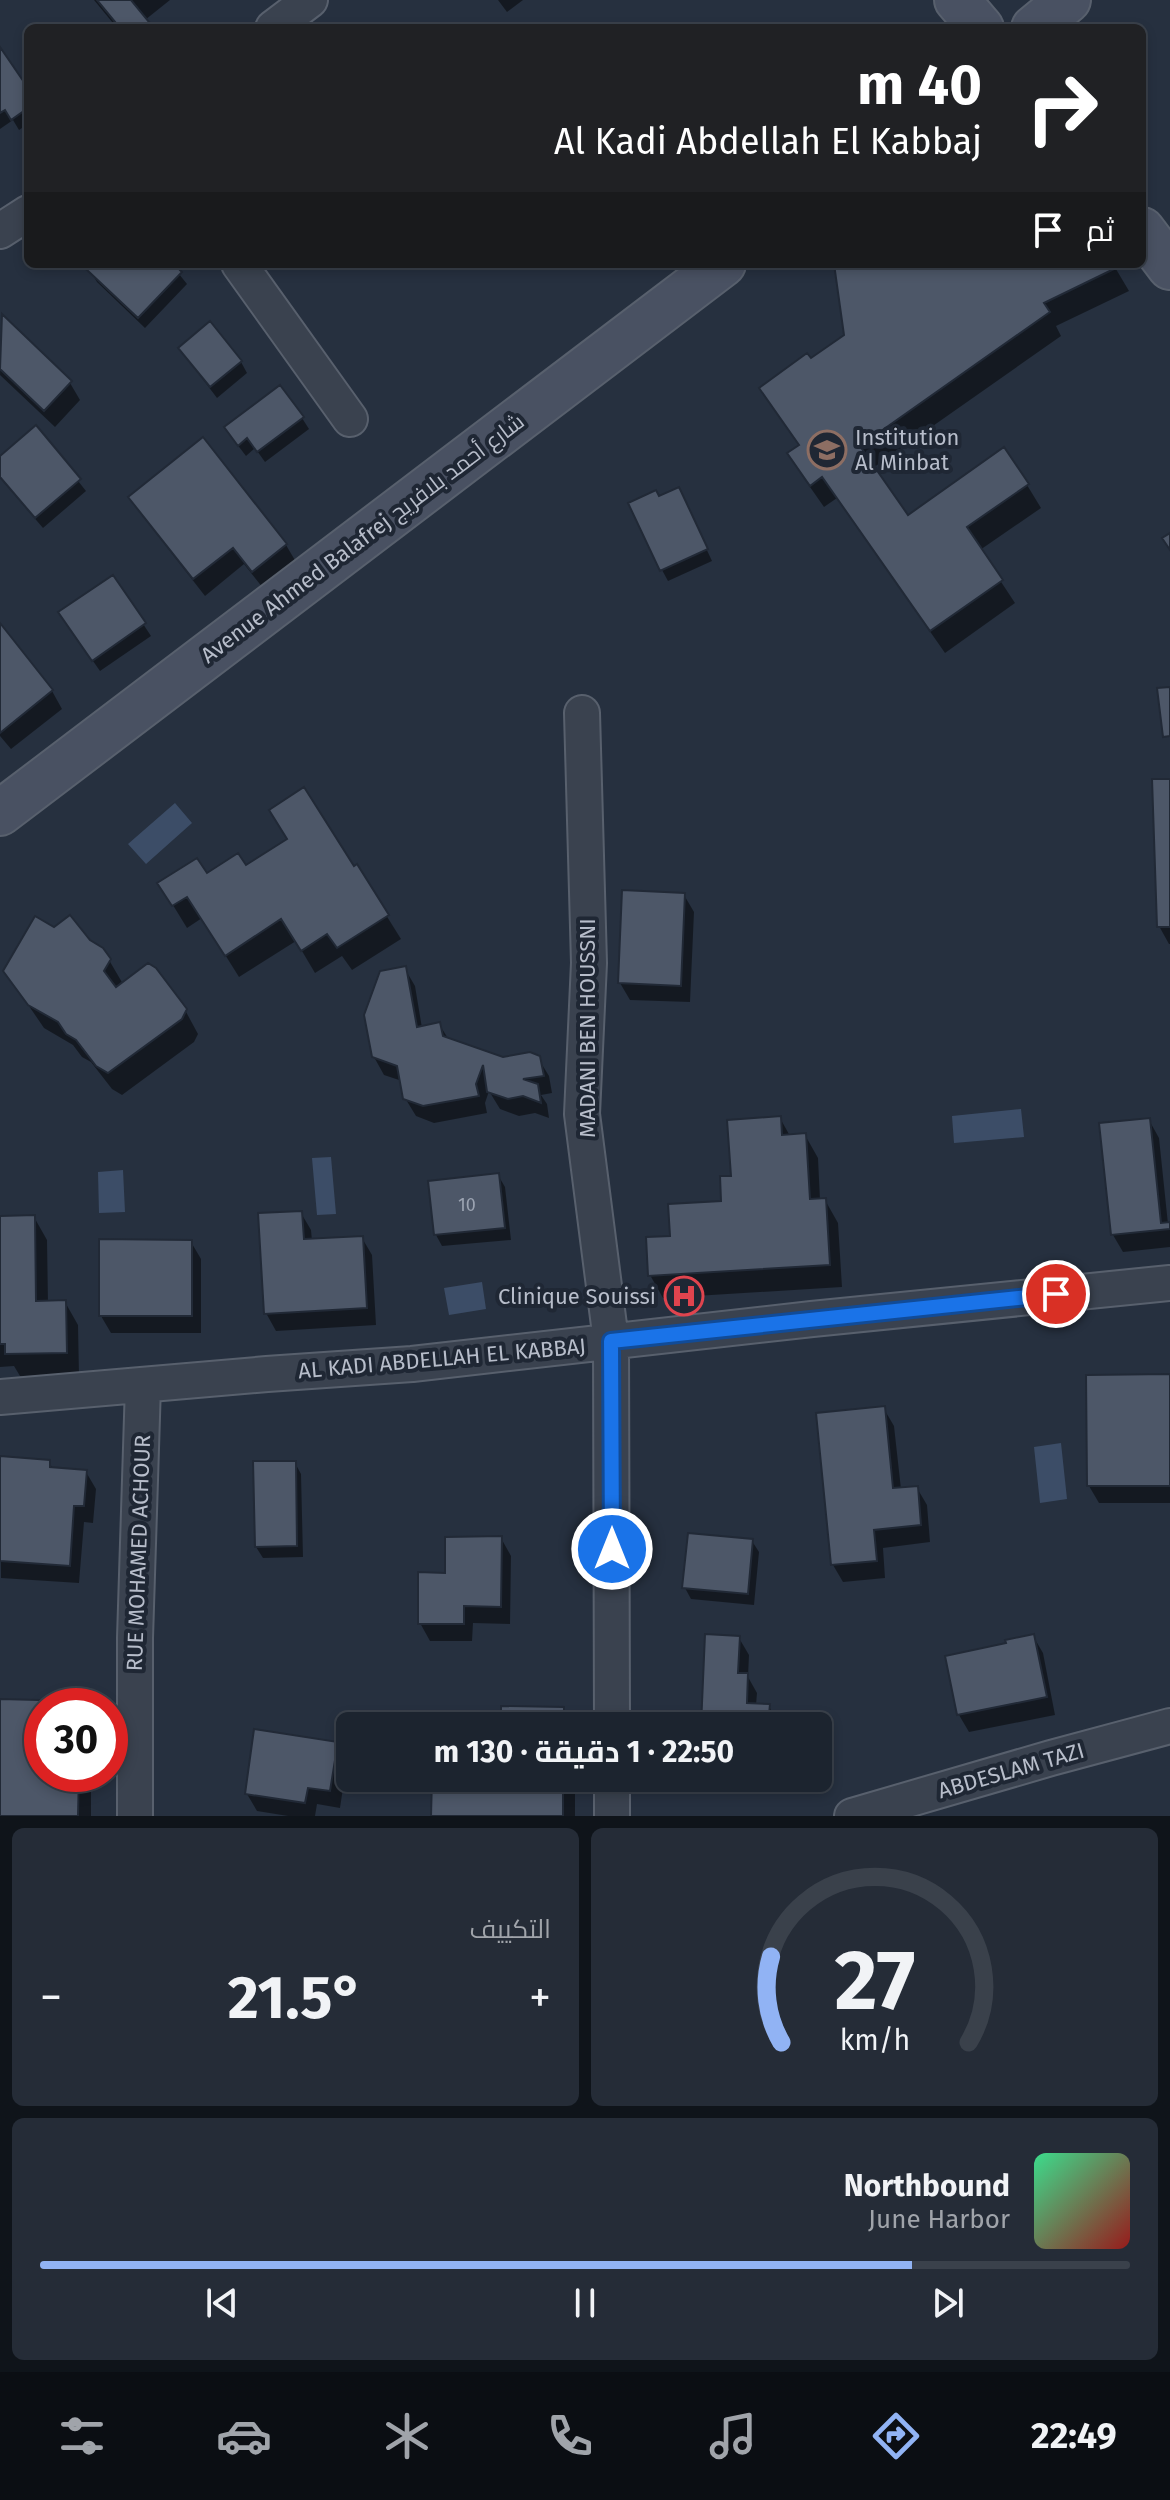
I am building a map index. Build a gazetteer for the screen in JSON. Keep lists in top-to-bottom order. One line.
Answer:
{"streets":{"main road":["Avenue Ahmed Balafrej شارع أحمد بلافريج"],"street":["MADANI BEN HOUSSNI","AL KADI ABDELLAH EL KABBAJ","RUE MOHAMED ACHOUR","ABDESLAM TAZI"]},"crossings":[["MADANI BEN HOUSSNI","AL KADI ABDELLAH EL KABBAJ"],["AL KADI ABDELLAH EL KABBAJ","RUE MOHAMED ACHOUR"]],"places":{"school or university":["Institution Al Minbat"],"hospital":["Clinique Souissi"]},"house_numbers":["10"],"page":{"turn":["40 m","Al Kadi Abdellah El Kabbaj"],"then":"ثم","limit":"30","trip":"22:50 · 1 دقيقة · 130 m","tile":"التكييف","heat":["−","21.5°","+"],"song":["Northbound","June Harbor"],"tabs":"22:49","gauge":["27","km/h"]}}
